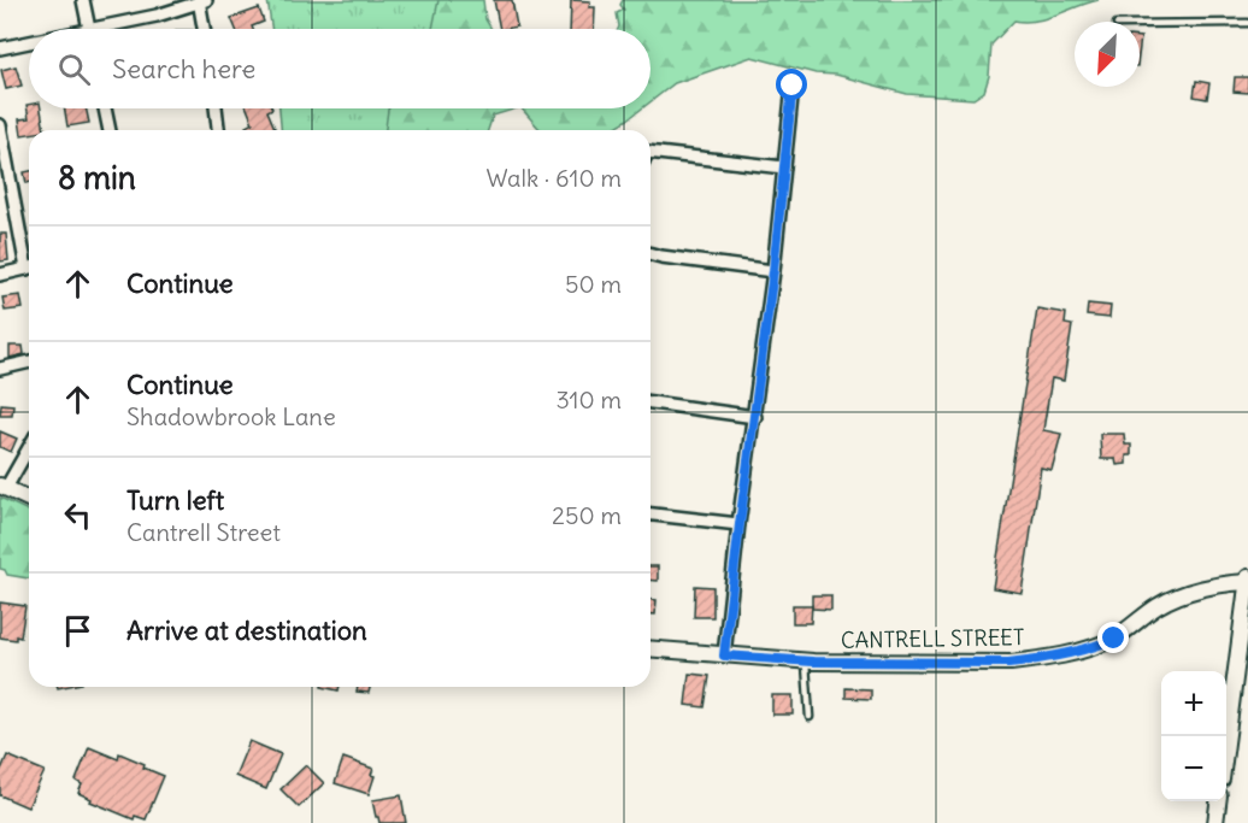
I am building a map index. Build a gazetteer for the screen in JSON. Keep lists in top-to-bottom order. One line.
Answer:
{"streets":{"street":["CANTRELL STREET"]},"north":"bottom left","page":{"search":"Search here","heading":["8 min","Walk · 610 m"],"list":[["Continue","50 m"],["Continue","Shadowbrook Lane","310 m"],["Turn left","Cantrell Street","250 m"],"Arrive at destination"],"map_buttons":["+","−"]}}
